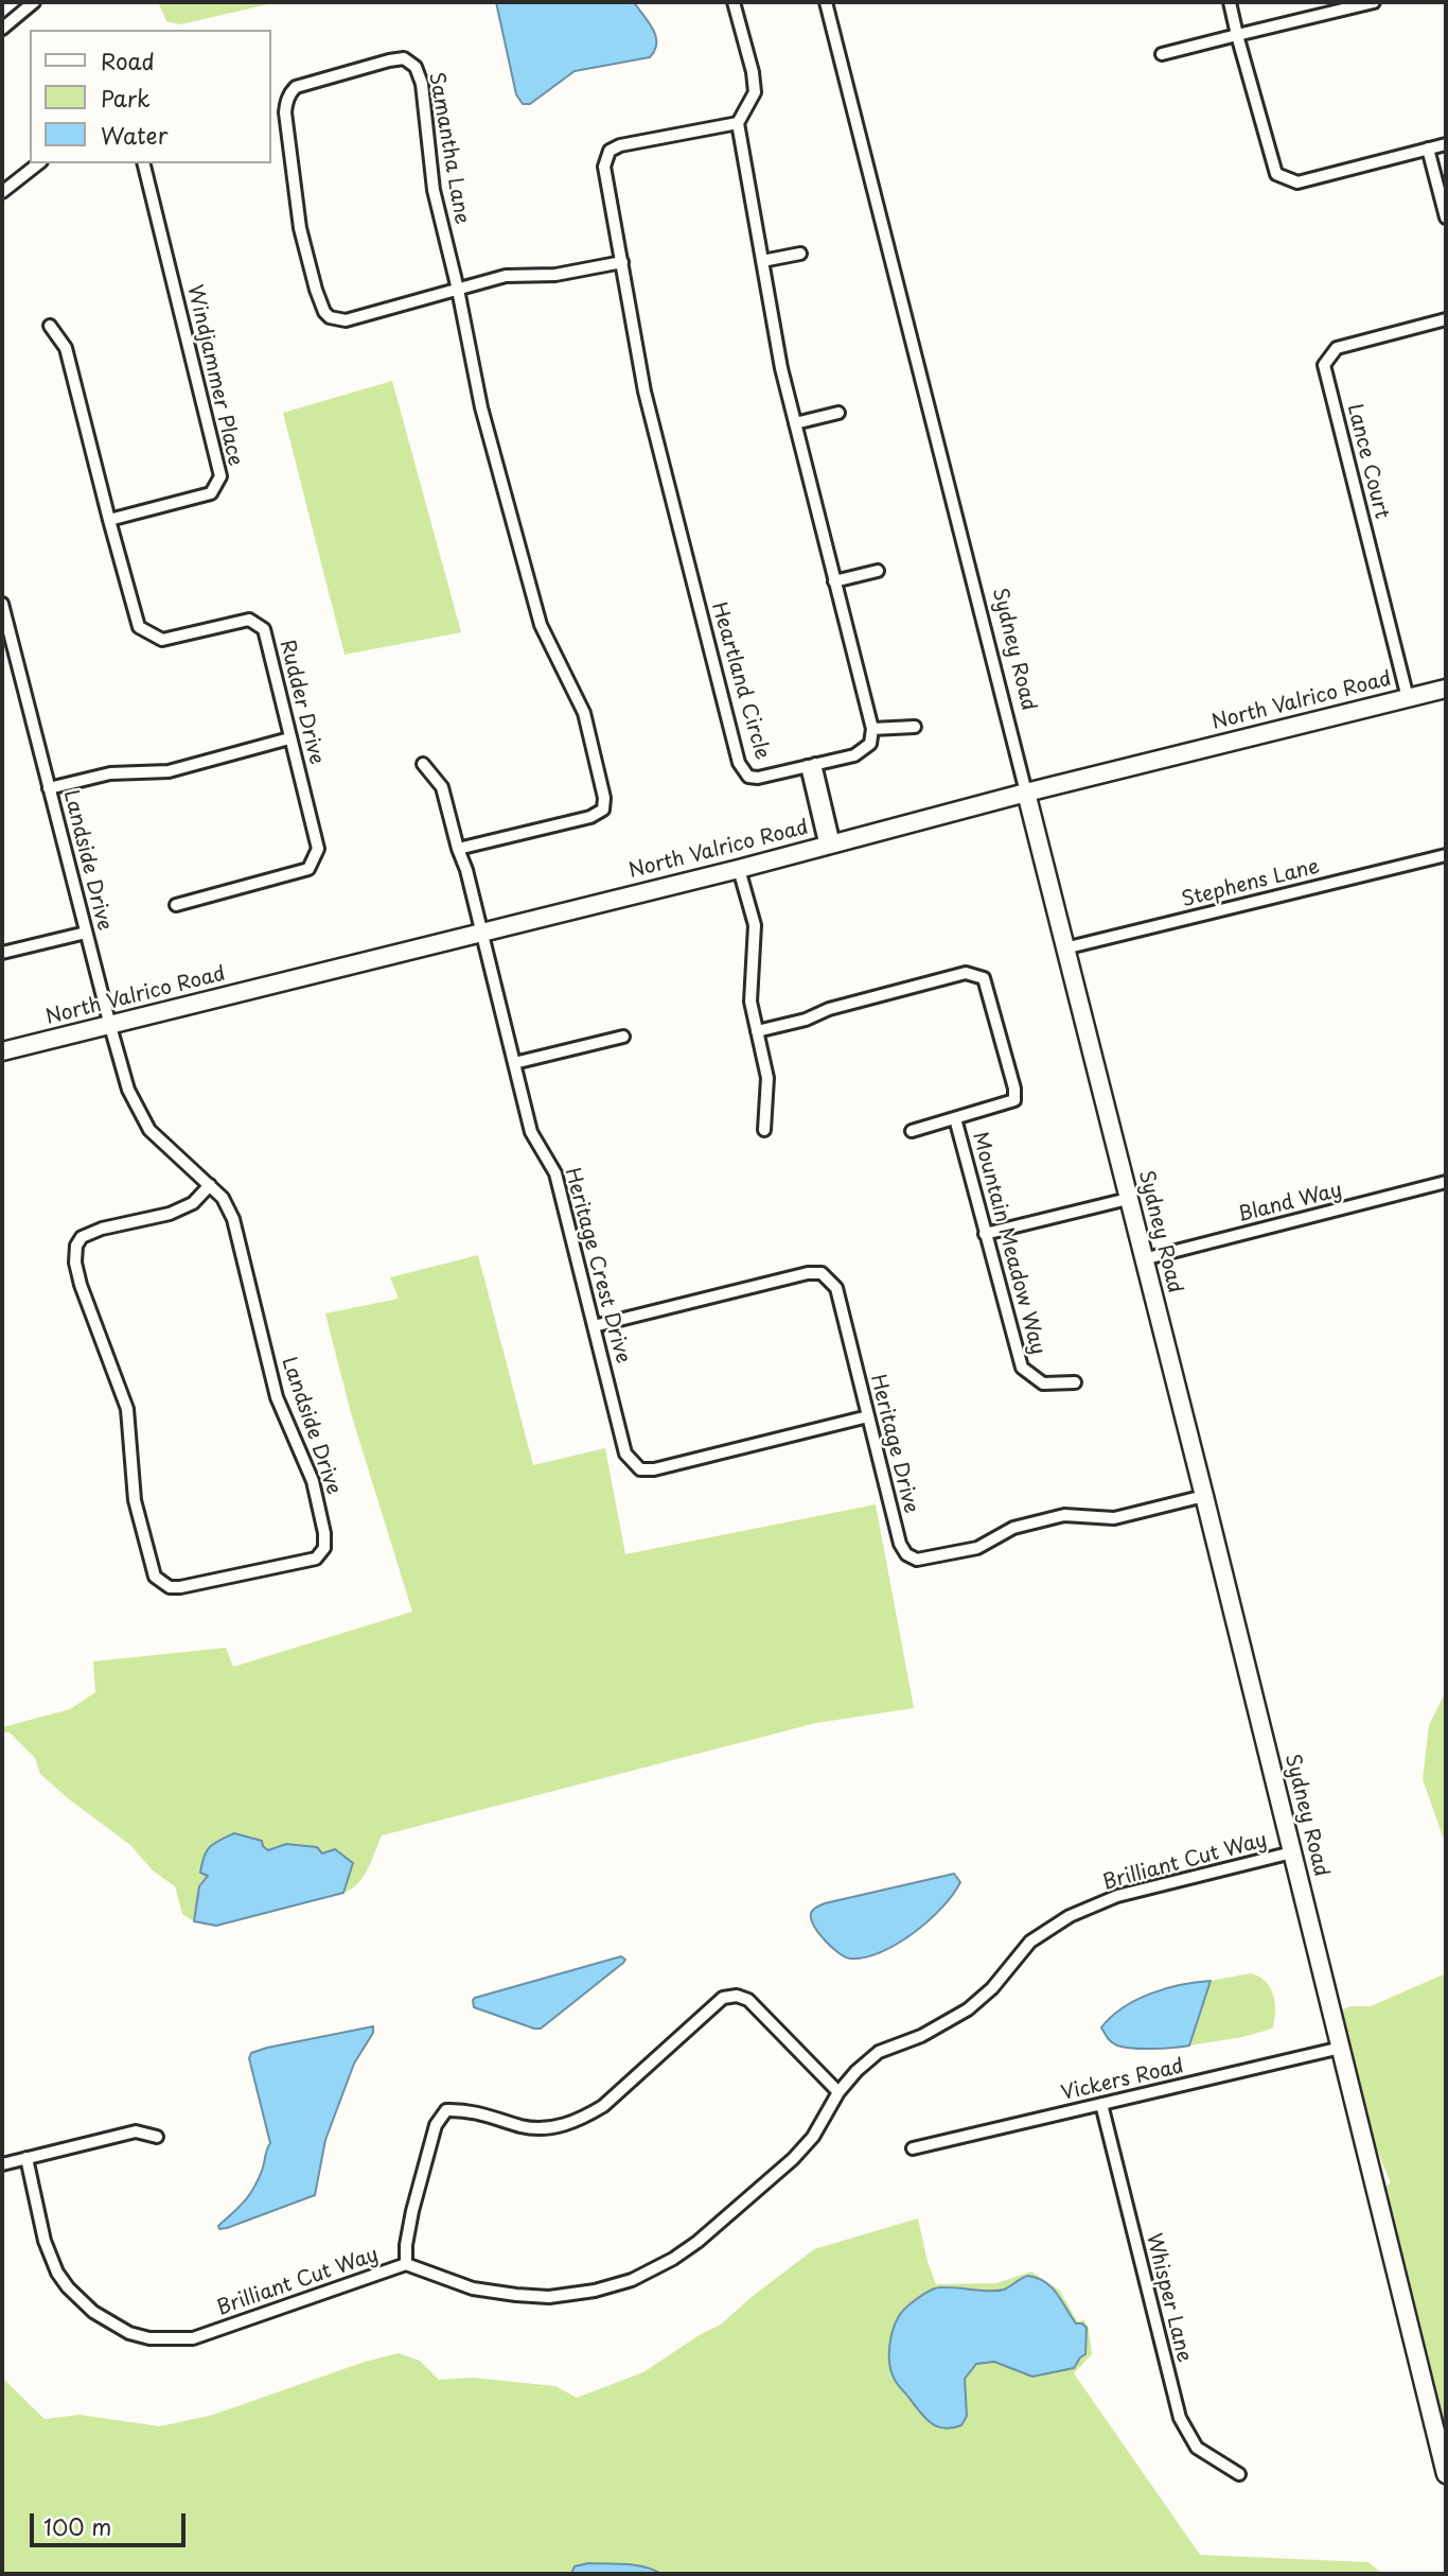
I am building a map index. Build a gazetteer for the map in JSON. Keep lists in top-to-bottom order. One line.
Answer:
{"streets":{"street":["Samantha Lane","Windjammer Place","Lance Court","Sydney Road","Heartland Circle","North Valrico Road","Rudder Drive","Landside Drive","Stephens Lane","Bland Way","Mountain Meadow Way","Heritage Crest Drive","Heritage Drive","Brilliant Cut Way","Vickers Road","Whisper Lane"]},"crossings":[["Samantha Lane","Heartland Circle"],["Samantha Lane","Heritage Crest Drive"],["Windjammer Place","Rudder Drive"],["Lance Court","North Valrico Road"],["Sydney Road","North Valrico Road"],["Sydney Road","Stephens Lane"],["Sydney Road","Bland Way"],["Sydney Road","Heritage Drive"],["Sydney Road","Brilliant Cut Way"],["Sydney Road","Vickers Road"],["North Valrico Road","Landside Drive"],["North Valrico Road","Heritage Crest Drive"],["Heritage Crest Drive","Heritage Drive"],["Vickers Road","Whisper Lane"]],"legend":["Road","Park","Water"],"scale_bar":"100 m"}
